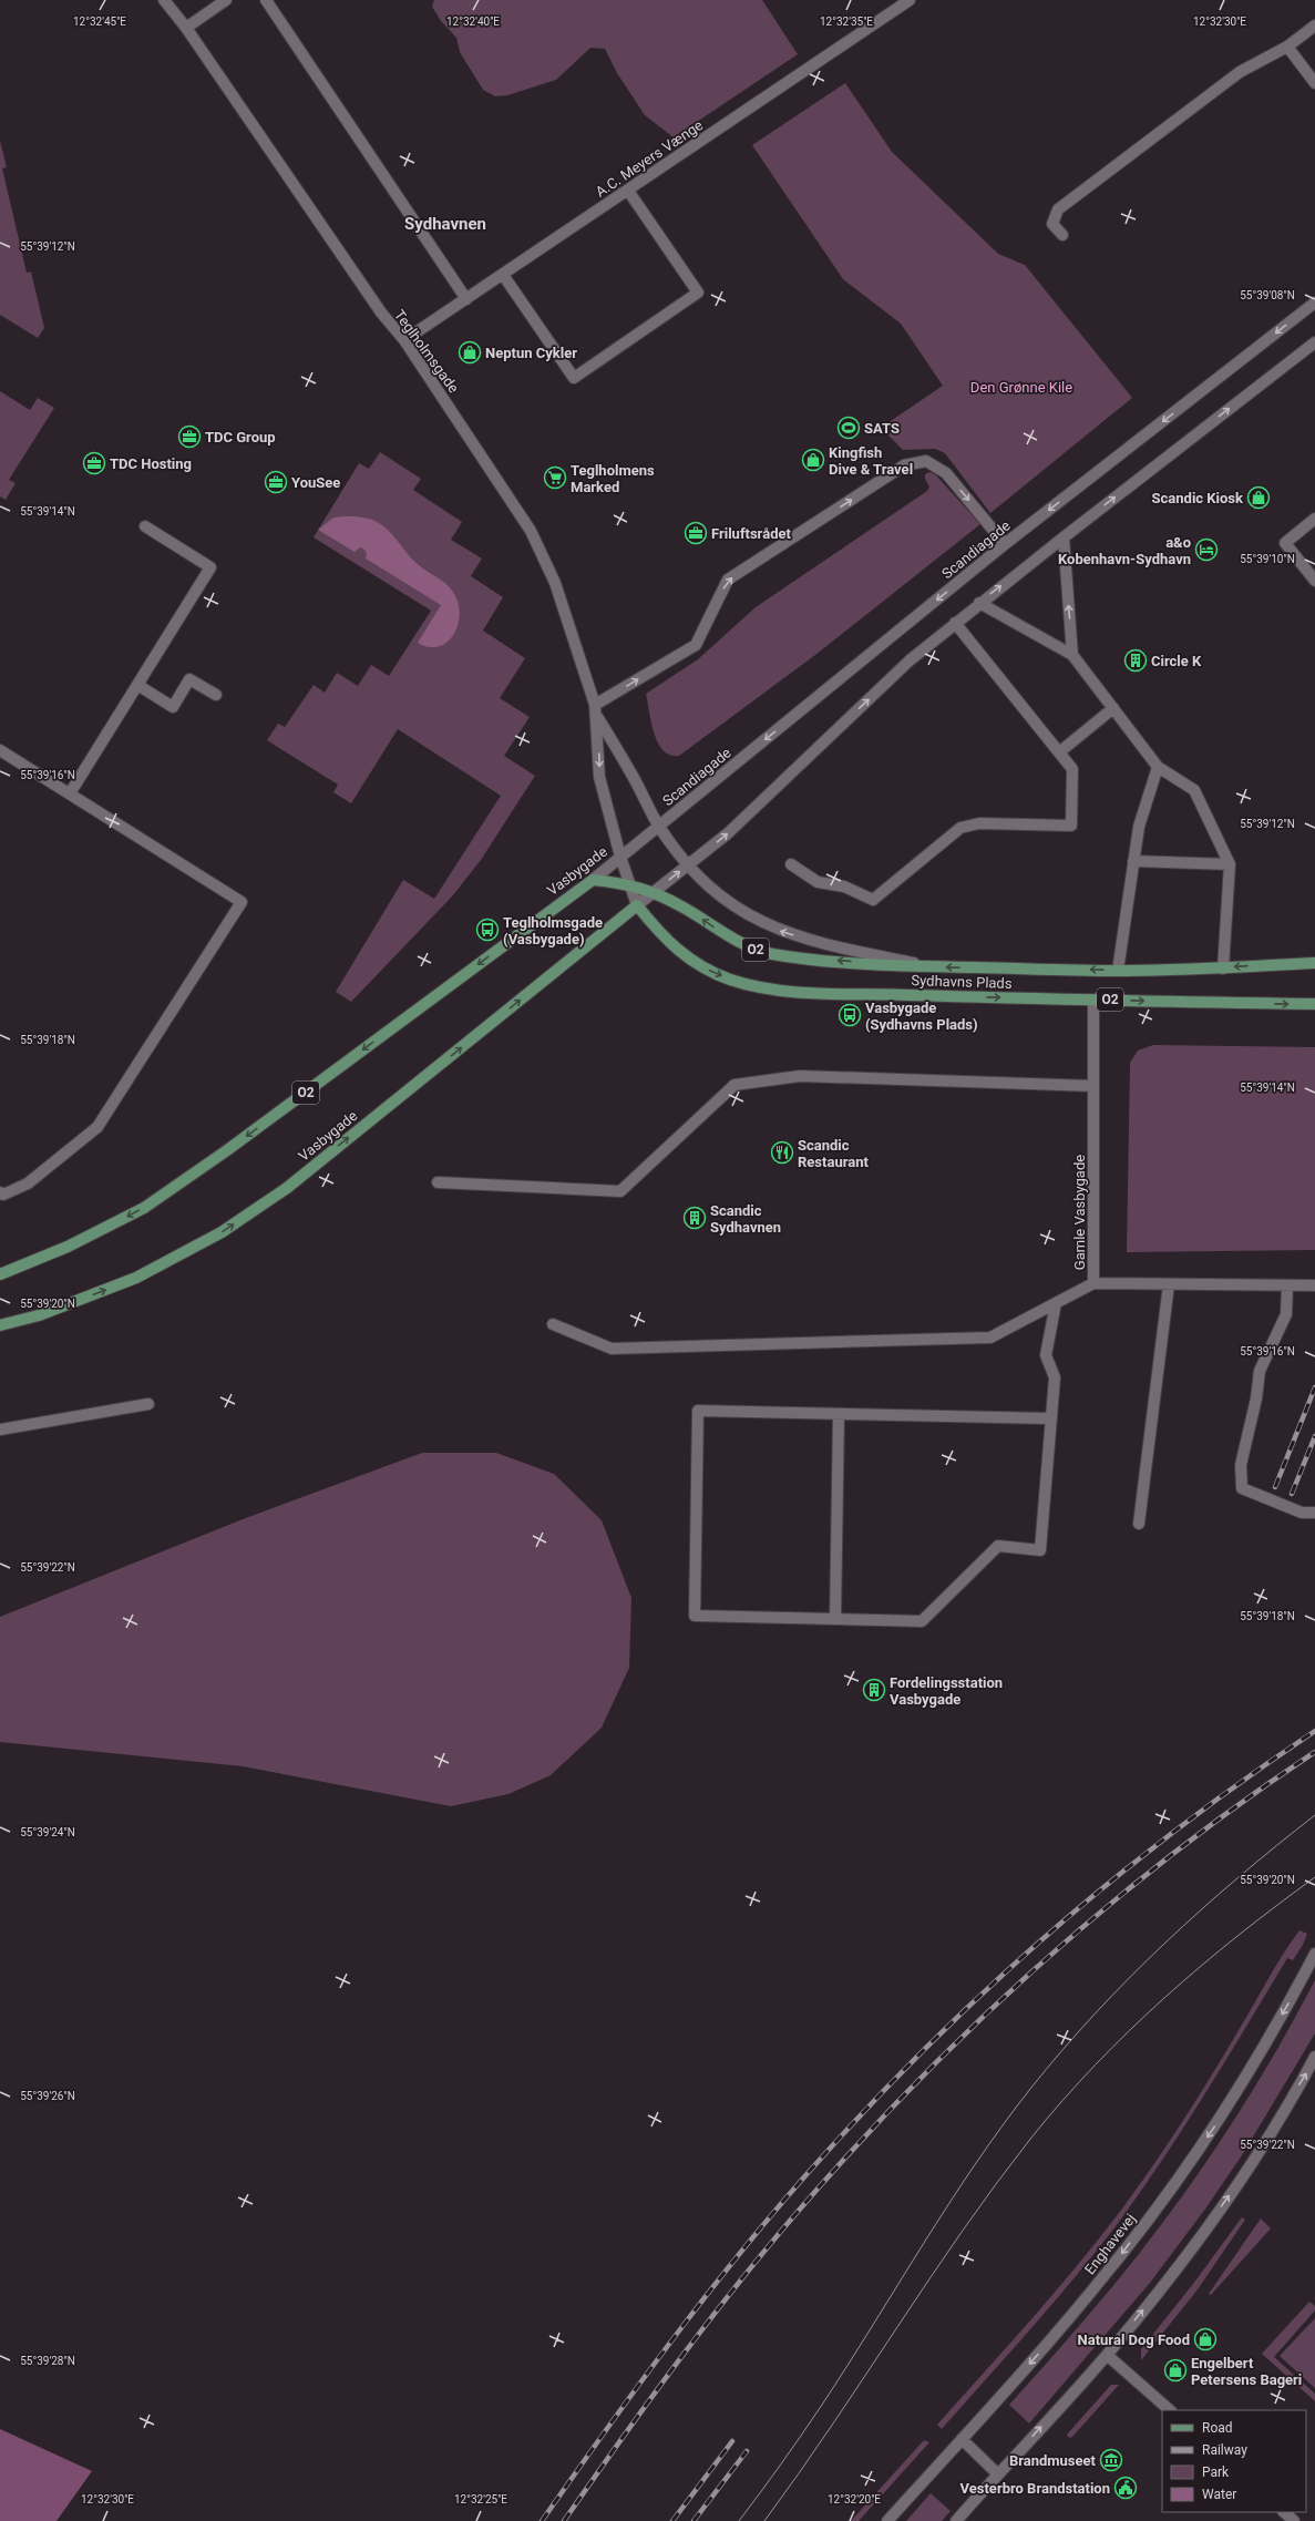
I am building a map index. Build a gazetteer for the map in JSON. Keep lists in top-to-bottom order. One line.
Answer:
{"streets":{"main road":["Vasbygade","O2","Sydhavns Plads"],"street":["A.C. Meyers Vænge","Teglholmsgade","Scandiagade","Gamle Vasbygade","Enghavevej"]},"crossings":[["A.C. Meyers Vænge","Teglholmsgade"],["Teglholmsgade","Scandiagade"],["Teglholmsgade","Vasbygade"],["Teglholmsgade","O2"],["Teglholmsgade","Sydhavns Plads"],["Scandiagade","Vasbygade"],["Vasbygade","O2"],["Vasbygade","Sydhavns Plads"],["O2","Sydhavns Plads"],["Sydhavns Plads","Gamle Vasbygade"]],"districts":["Sydhavnen"],"parks":["Den Grønne Kile"],"places":{"shop":["Neptun Cykler","Kingfish Dive & Travel","Scandic Kiosk","Natural Dog Food","Engelbert Petersens Bageri"],"sports":["SATS"],"office":["TDC Group","TDC Hosting","YouSee","Friluftsrådet"],"supermarket":["Teglholmens Marked"],"hotel":["a&o Kobenhavn-Sydhavn"],"building":["Circle K","Scandic Sydhavnen","Fordelingsstation Vasbygade"],"bus stop":["Teglholmsgade (Vasbygade)","Vasbygade (Sydhavns Plads)"],"restaurant":["Scandic Restaurant"],"museum":["Brandmuseet"],"public building":["Vesterbro Brandstation"]},"legend":["Road","Railway","Park","Water"],"coordinates":["12°32'45\"E","12°32'40\"E","12°32'35\"E","12°32'30\"E","55°39'12\"N","55°39'08\"N","55°39'14\"N","55°39'10\"N","55°39'16\"N","55°39'18\"N","55°39'20\"N","55°39'22\"N","55°39'24\"N","55°39'26\"N","55°39'28\"N","12°32'25\"E","12°32'20\"E"]}
